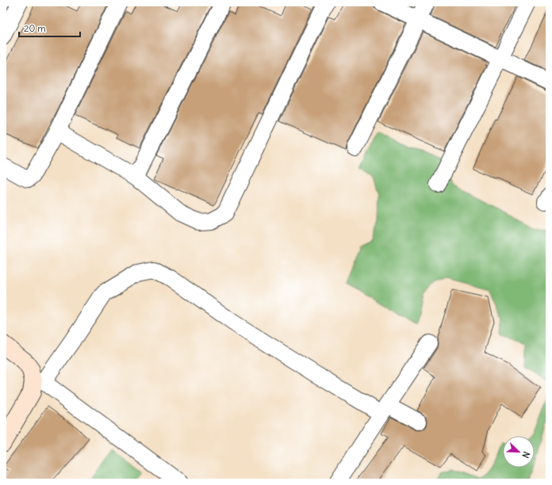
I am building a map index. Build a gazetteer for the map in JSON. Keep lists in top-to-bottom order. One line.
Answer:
{"scale_bar":"20 m","north":"bottom right"}
